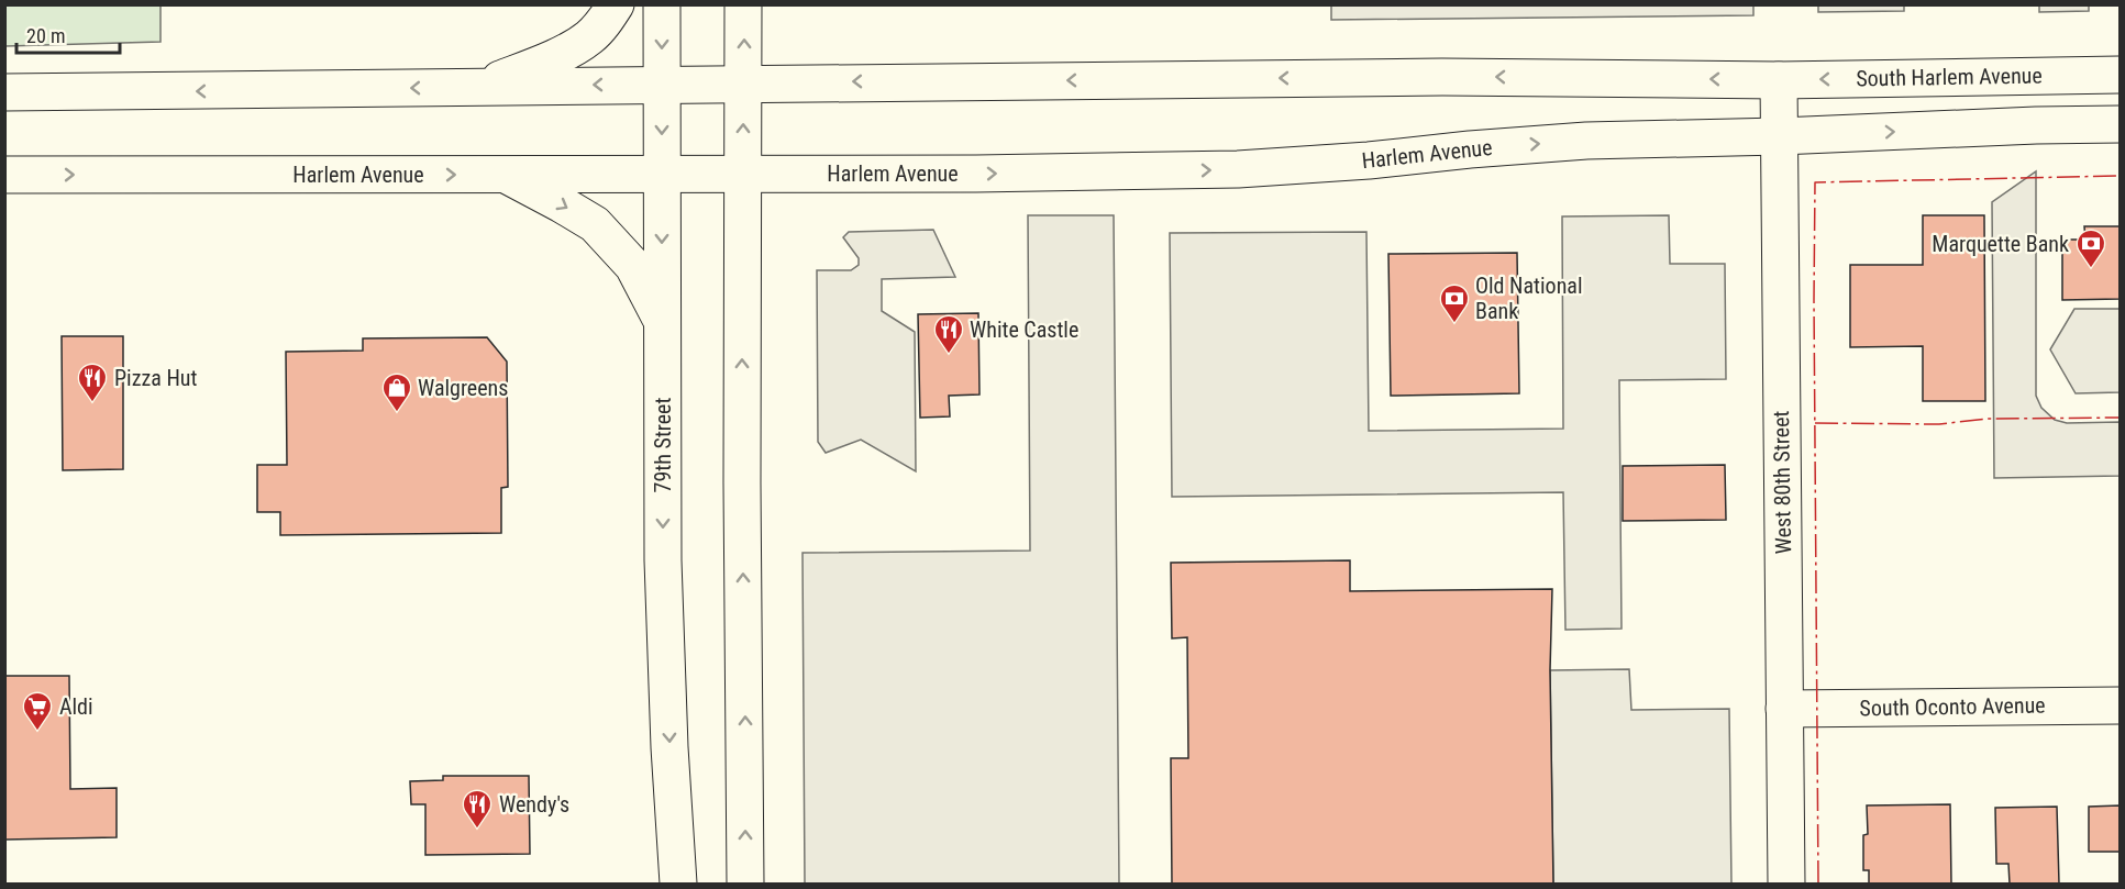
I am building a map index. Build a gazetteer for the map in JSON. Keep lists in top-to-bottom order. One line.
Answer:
{"streets":{"main road":["South Harlem Avenue","Harlem Avenue","79th Street","West 80th Street","South Oconto Avenue"]},"crossings":[["South Harlem Avenue","West 80th Street"],["Harlem Avenue","79th Street"],["Harlem Avenue","West 80th Street"],["West 80th Street","South Oconto Avenue"]],"places":{"bank":["Marquette Bank","Old National Bank"],"restaurant":["White Castle","Pizza Hut","Wendy's"],"shop":["Walgreens"],"supermarket":["Aldi"]},"scale_bar":"20 m"}
